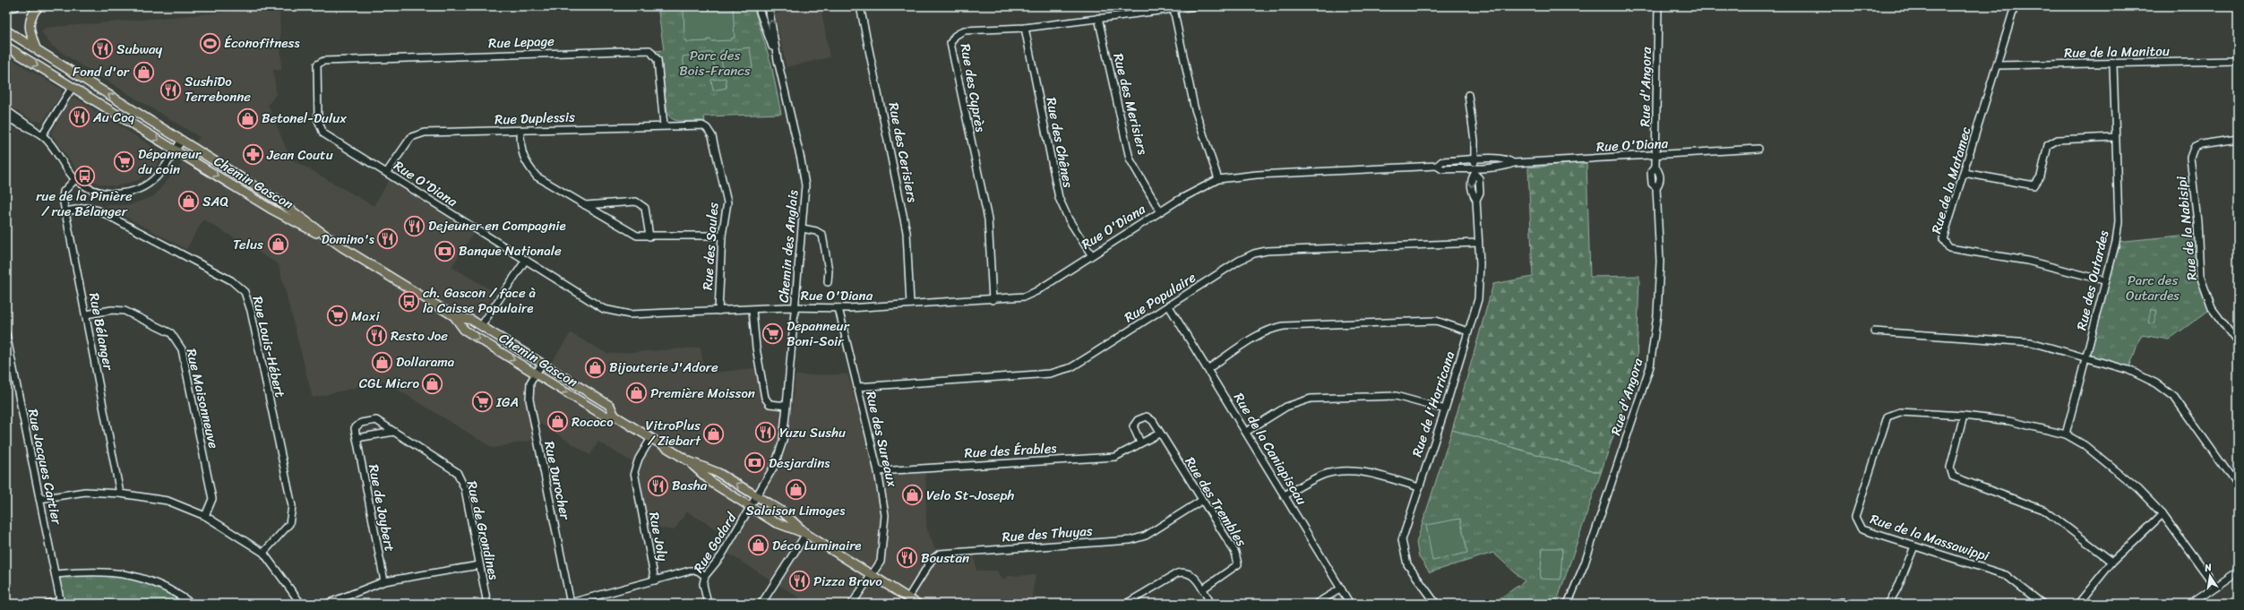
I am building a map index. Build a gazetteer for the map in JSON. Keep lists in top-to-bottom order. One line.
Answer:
{"streets":{"main road":["Chemin Gascon"],"street":["Rue Lepage","Rue de la Manitou","Rue d'Angora","Rue des Cyprès","Rue des Merisiers","Rue Duplessis","Rue des Chênes","Rue O'Diana","Rue des Cerisiers","Rue de la Matamec","Rue de la Nabisipi","Rue des Saules","Chemin des Anglais","Rue des Outardes","Rue Populaire","Rue Bélanger","Rue Louis-Hébert","Rue Maisonneuve","Rue de l'Harricana","Rue des Sureaux","Rue de la Caniapiscau","Rue des Érables","Rue Jacques Cartier","Rue Durocher","Rue des Trembles","Rue de Joybert","Rue de Grondines","Rue des Thuyas","Rue Joly","Rue de la Massawippi","Rue Godard"]},"crossings":[["Rue Lepage","Rue Duplessis"],["Rue Lepage","Rue O'Diana"],["Rue de la Manitou","Rue de la Matamec"],["Rue de la Manitou","Rue des Outardes"],["Rue d'Angora","Rue O'Diana"],["Rue des Cyprès","Rue des Merisiers"],["Rue des Cyprès","Rue des Chênes"],["Rue des Cyprès","Rue O'Diana"],["Rue des Merisiers","Rue O'Diana"],["Rue Duplessis","Rue O'Diana"],["Rue Duplessis","Rue des Saules"],["Rue des Chênes","Rue O'Diana"],["Rue O'Diana","Rue des Cerisiers"],["Rue O'Diana","Rue des Saules"],["Rue O'Diana","Chemin des Anglais"],["Rue O'Diana","Rue de l'Harricana"],["Rue O'Diana","Rue des Sureaux"],["Rue de la Matamec","Rue des Outardes"],["Chemin Gascon","Chemin des Anglais"],["Chemin Gascon","Rue des Sureaux"],["Chemin Gascon","Rue Durocher"],["Chemin Gascon","Rue des Thuyas"],["Chemin Gascon","Rue Joly"],["Chemin Gascon","Rue Godard"],["Chemin des Anglais","Rue Godard"],["Rue des Outardes","Rue de la Massawippi"],["Rue Populaire","Rue de l'Harricana"],["Rue Populaire","Rue des Sureaux"],["Rue Populaire","Rue de la Caniapiscau"],["Rue Bélanger","Rue Louis-Hébert"],["Rue Bélanger","Rue Maisonneuve"],["Rue des Sureaux","Rue des Érables"],["Rue des Érables","Rue des Trembles"],["Rue des Trembles","Rue des Thuyas"],["Rue de Joybert","Rue de Grondines"]],"parks":["Parc des Bois-Francs","Parc des Outardes"],"places":{"sports":["Éconofitness"],"restaurant":["Subway","SushiDo Terrebonne","Au Coq","Dejeuner en Compagnie","Domino's","Resto Joe","Yuzu Sushu","Basha","Boustan","Pizza Bravo"],"shop":["Fond d'or","Betonel-Dulux","SAQ","Telus","Dollarama","Bijouterie J'Adore","CGL Micro","Première Moisson","Rococo","VitroPlus / Ziebart","Salaison Limoges","Velo St-Joseph","Déco Luminaire"],"pharmacy":["Jean Coutu"],"supermarket":["Dépanneur du coin","Maxi","Depanneur Boni-Soir","IGA"],"bus stop":["rue de la Pinière / rue Bélanger","ch. Gascon / face à la Caisse Populaire"],"bank":["Banque Nationale","Desjardins"]},"north":"top"}
